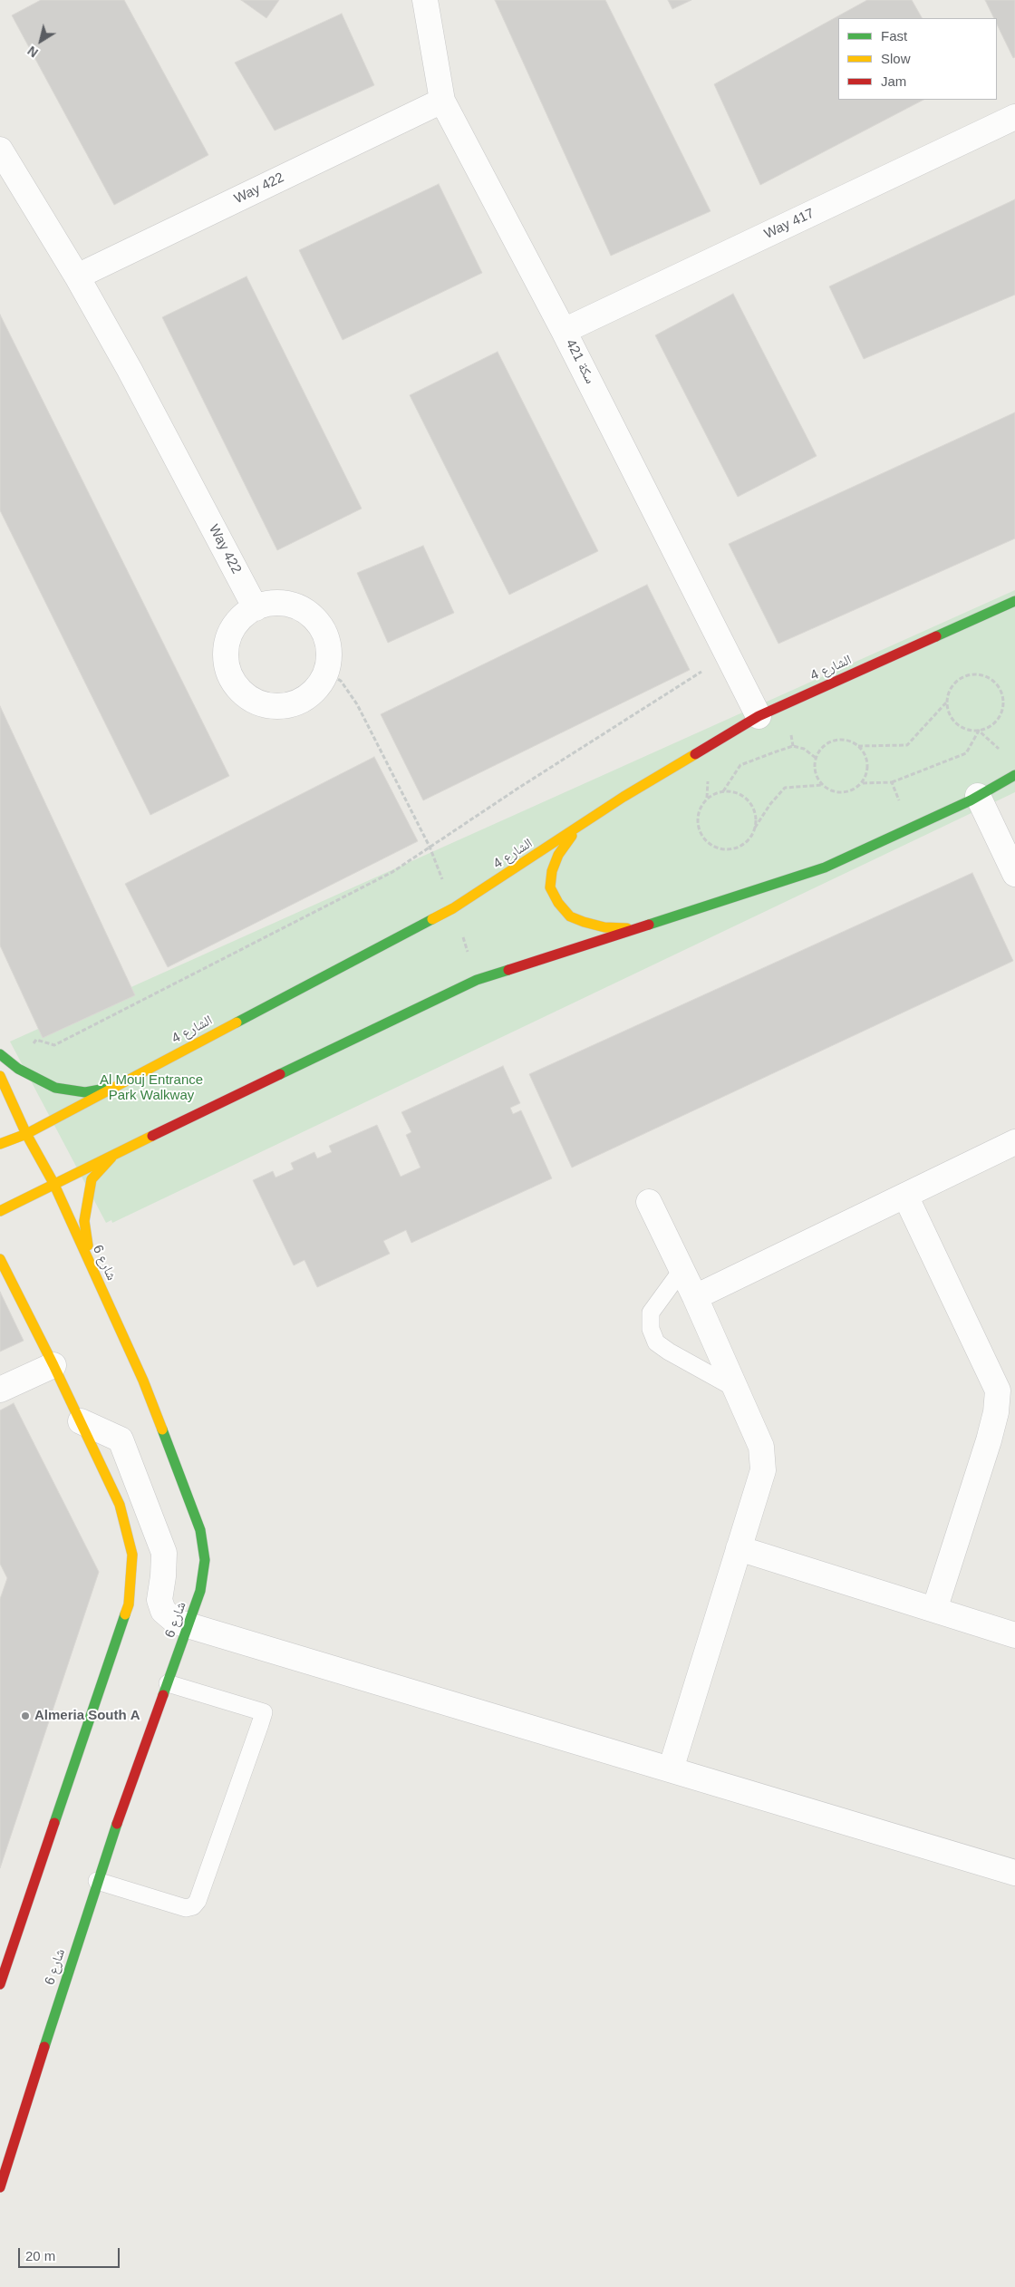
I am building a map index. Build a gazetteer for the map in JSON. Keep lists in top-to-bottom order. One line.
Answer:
{"streets":{"street":["Way 422","Way 417","سكة 421","الشارع 4","شارع 6"]},"crossings":[["Way 422","سكة 421"],["Way 417","سكة 421"],["سكة 421","الشارع 4"],["الشارع 4","شارع 6"]],"parks":["Al Mouj Entrance Park Walkway"],"places":["Almeria South A"],"legend":["Fast","Slow","Jam"],"scale_bar":"20 m","north":"bottom left"}
